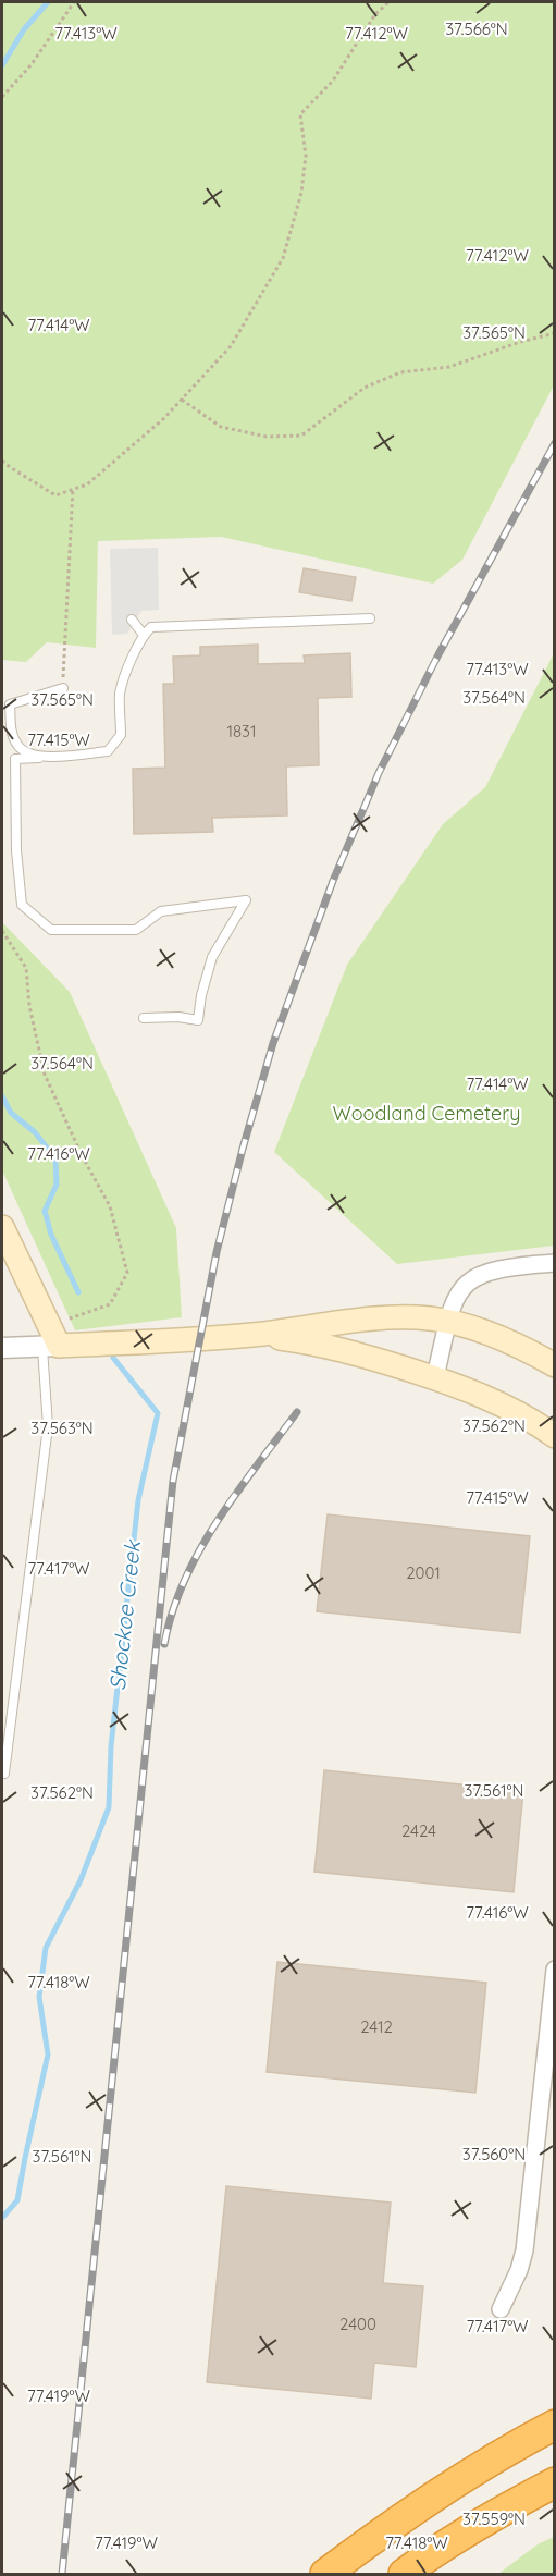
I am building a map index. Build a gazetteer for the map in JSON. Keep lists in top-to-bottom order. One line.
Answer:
{"water":["Shockoe Creek"],"parks":["Woodland Cemetery"],"house_numbers":["1831","2001","2424","2412","2400"],"coordinates":["37.566°N","77.413°W","77.412°W","77.414°W","37.565°N","37.564°N","77.415°W","77.416°W","37.562°N","37.563°N","77.417°W","37.561°N","77.418°W","37.560°N","77.419°W","37.559°N"]}
